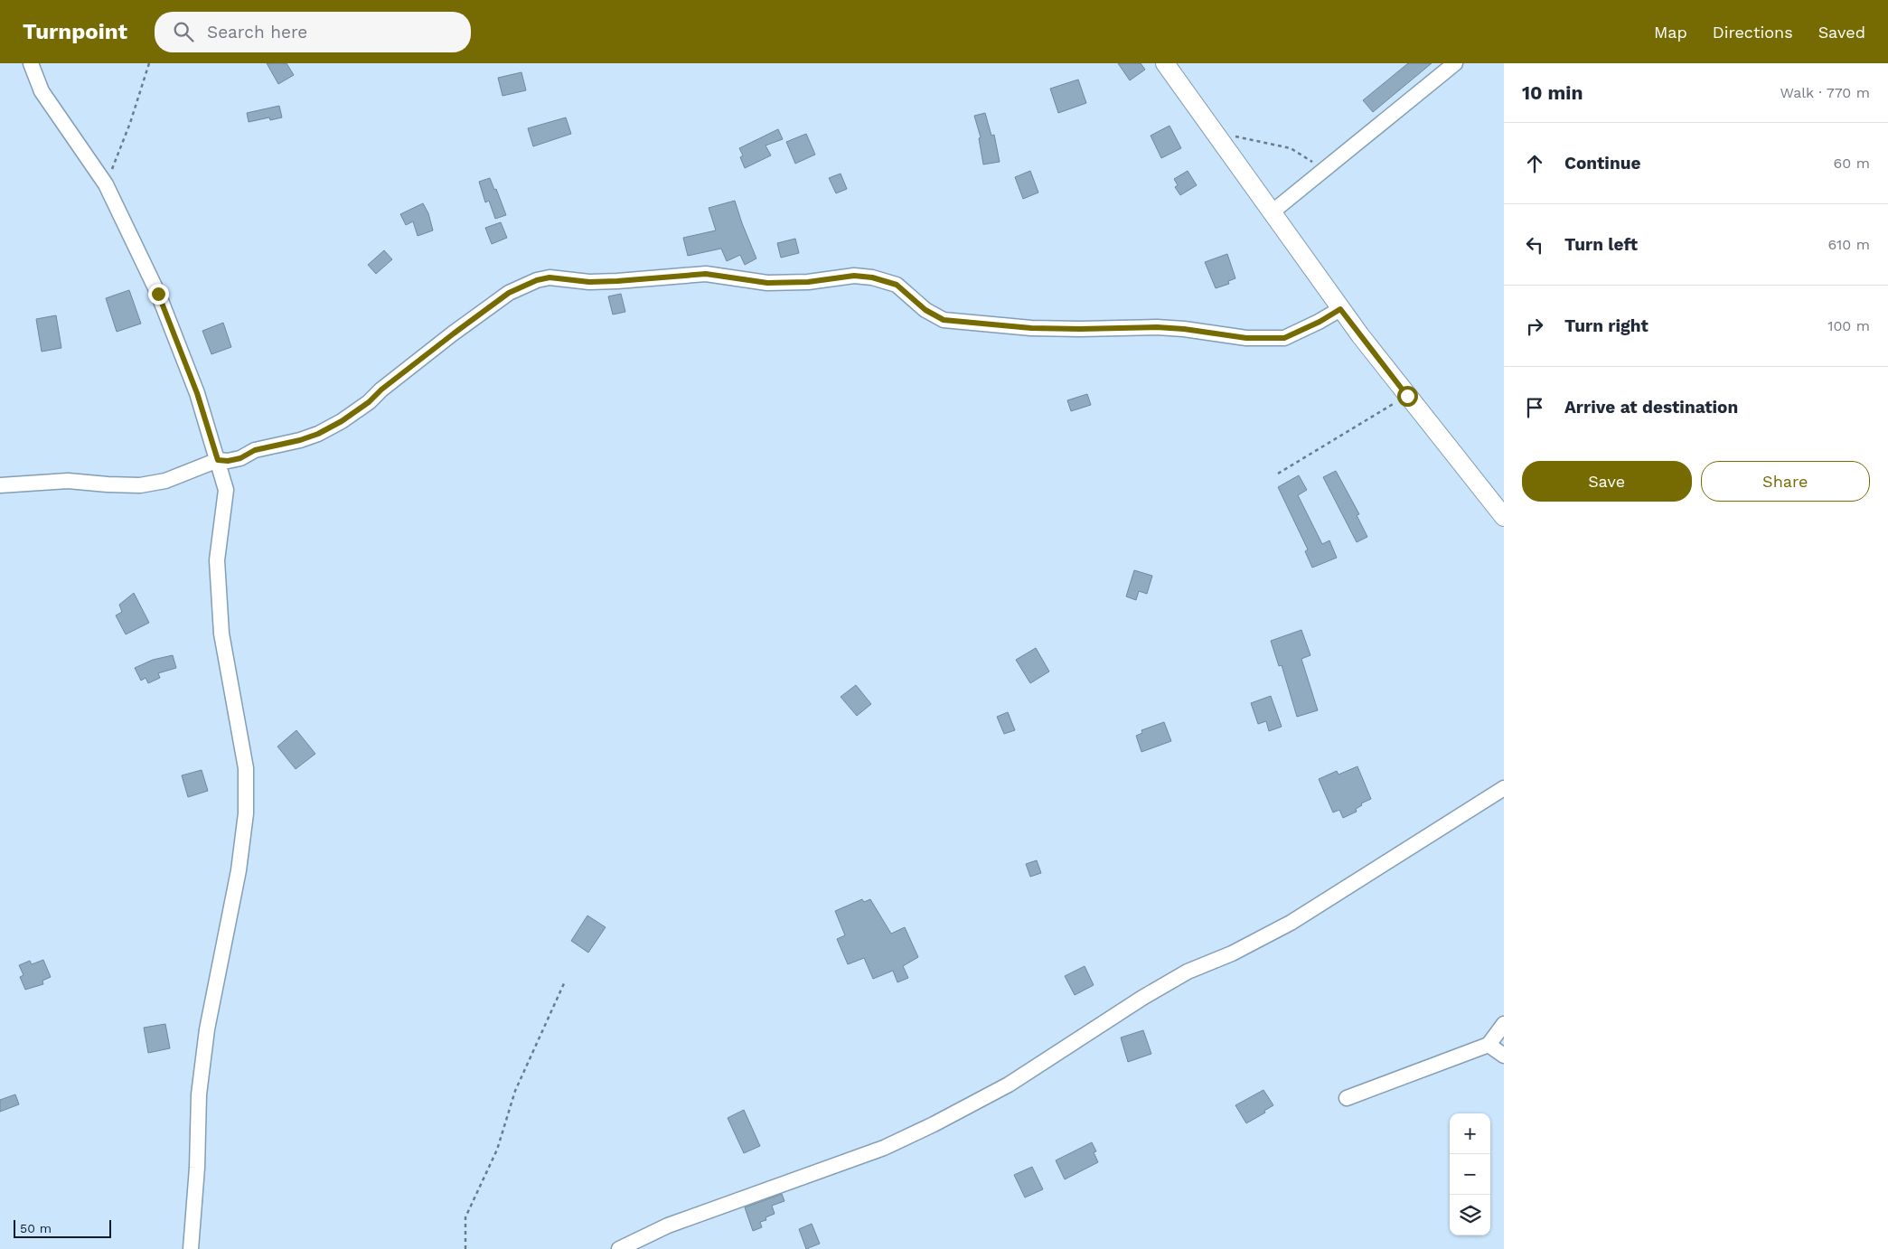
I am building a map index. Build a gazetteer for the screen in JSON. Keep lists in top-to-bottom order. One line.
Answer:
{"scale_bar":"50 m","page":{"header":"Turnpoint","search":"Search here","nav":["Map","Directions","Saved"],"heading":["10 min","Walk · 770 m"],"list":[["Continue","60 m"],["Turn left","610 m"],["Turn right","100 m"],"Arrive at destination"],"buttons":["Save","Share"],"map_buttons":["+","−"],"scale":"50 m"}}
